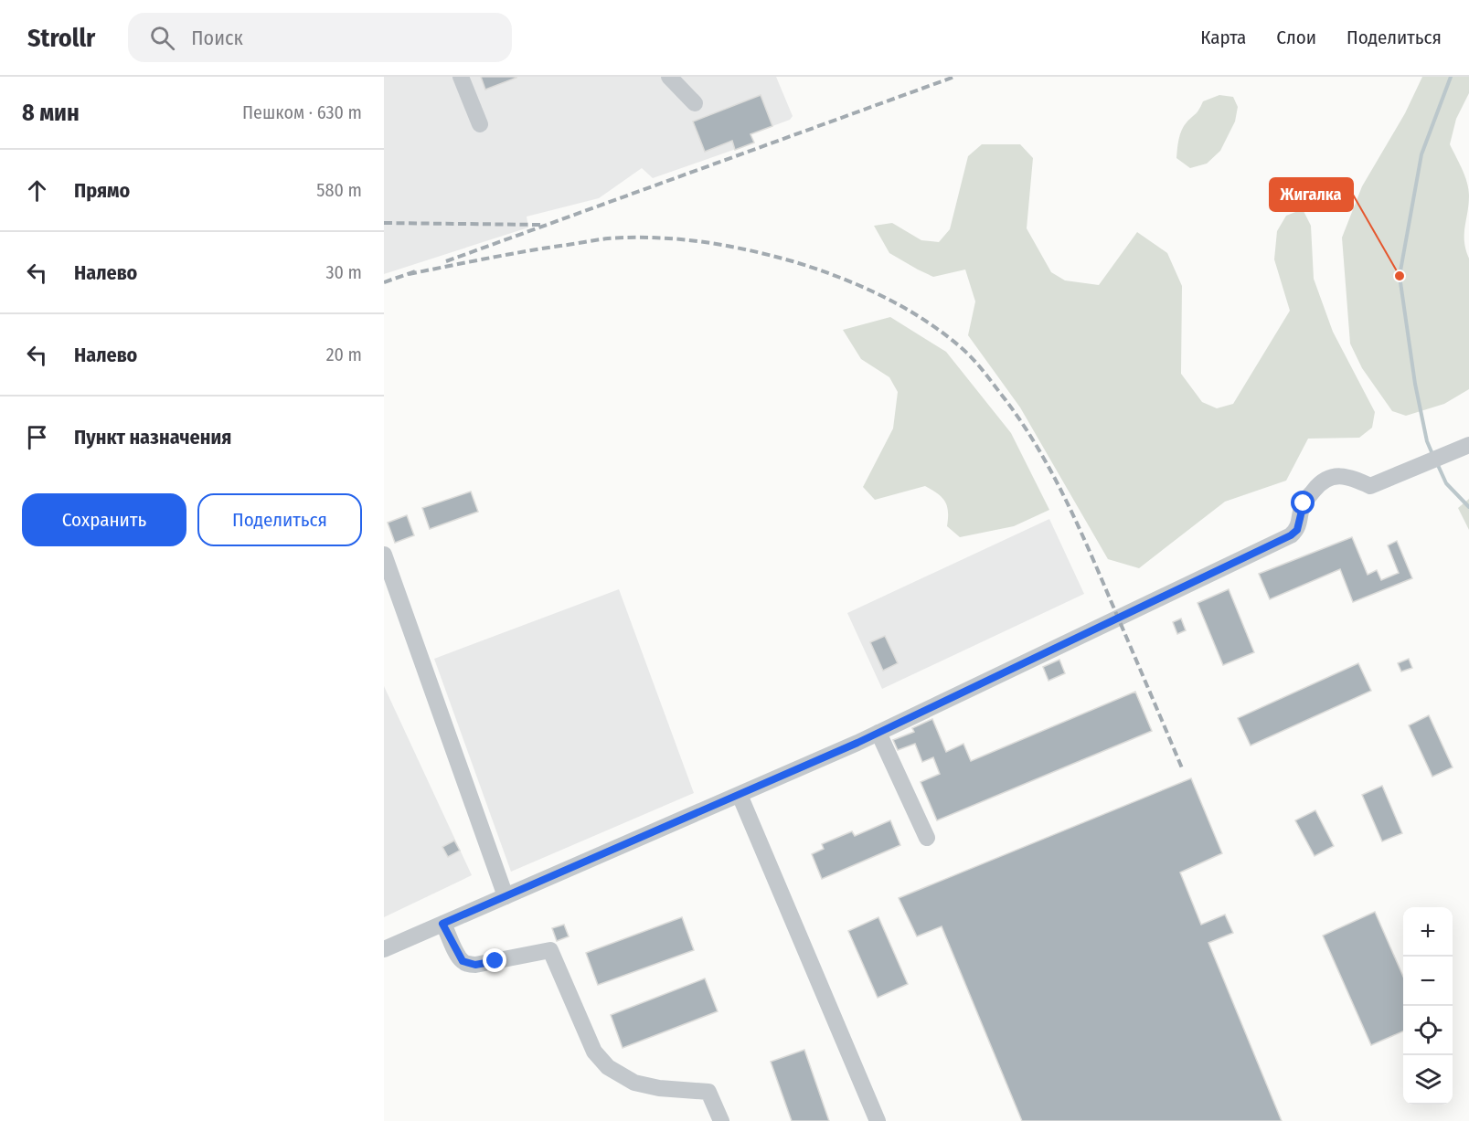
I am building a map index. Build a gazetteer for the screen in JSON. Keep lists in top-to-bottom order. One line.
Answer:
{"places":["Жигалка"],"page":{"header":"Strollr","search":"Поиск","nav":["Карта","Слои","Поделиться"],"heading":["8 мин","Пешком · 630 m"],"list":[["Прямо","580 m"],["Налево","30 m"],["Налево","20 m"],"Пункт назначения"],"buttons":["Сохранить","Поделиться"],"map_buttons":["+","−"]}}
